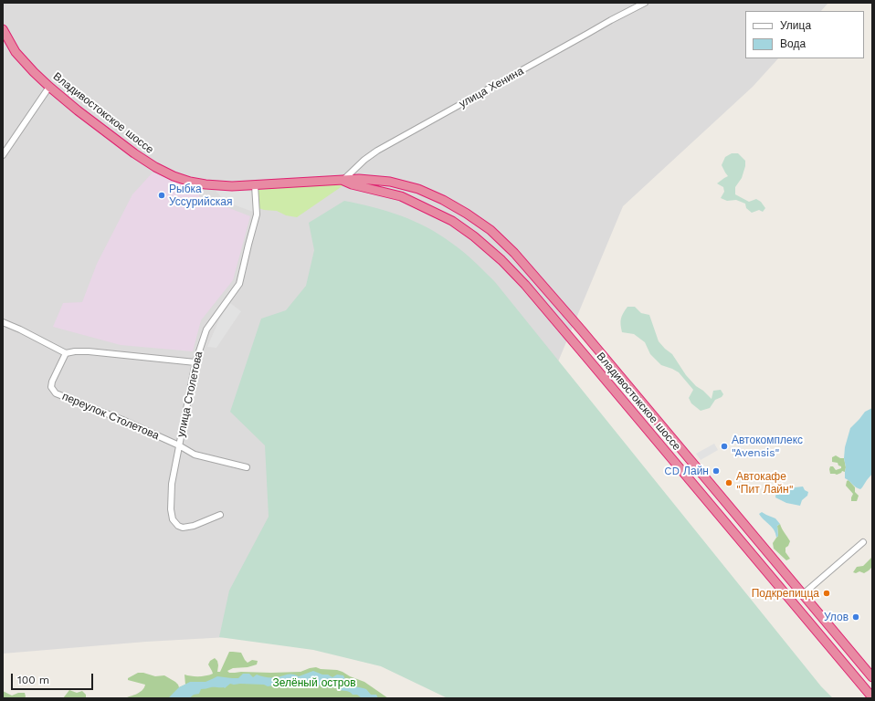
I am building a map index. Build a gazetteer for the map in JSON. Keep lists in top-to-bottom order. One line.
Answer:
{"streets":{"highway":["Владивостокское шоссе"],"street":["улица Хенина","улица Столетова","переулок Столетова"]},"crossings":[["улица Хенина","Владивостокское шоссе"],["Владивостокское шоссе","улица Столетова"],["улица Столетова","переулок Столетова"]],"parks":["Зелёный остров"],"places":["Рыбка Уссурийская","Автокомплекс \"Avensis\"","CD Лайн","Автокафе \"Пит Лайн\"","Подкрепицца","Улов"],"legend":["Улица","Вода"],"scale_bar":"100 m"}
